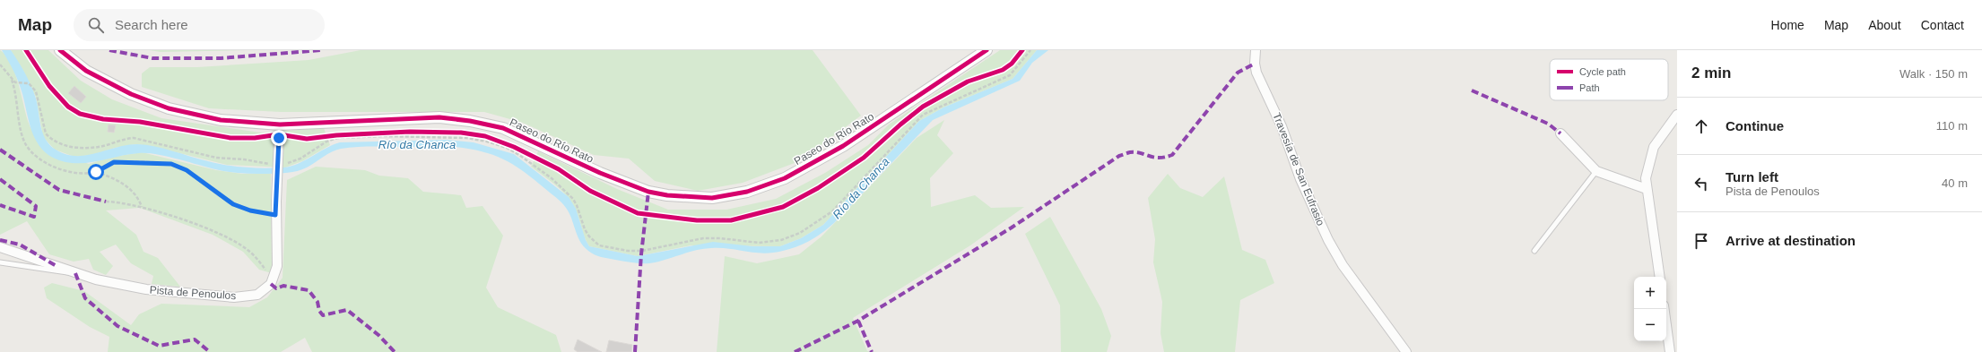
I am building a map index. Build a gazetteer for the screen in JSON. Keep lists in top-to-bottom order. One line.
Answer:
{"streets":{"street":["Paseo do Río Rato","Travesía de San Eufrasio","Pista de Penoulos"]},"water":["Río da Chanca"],"legend":["Cycle path","Path"],"page":{"header":"Map","search":"Search here","nav":["Home","Map","About","Contact"],"heading":["2 min","Walk · 150 m"],"list":[["Continue","110 m"],["Turn left","Pista de Penoulos","40 m"],"Arrive at destination"],"map_buttons":["+","−"]}}
